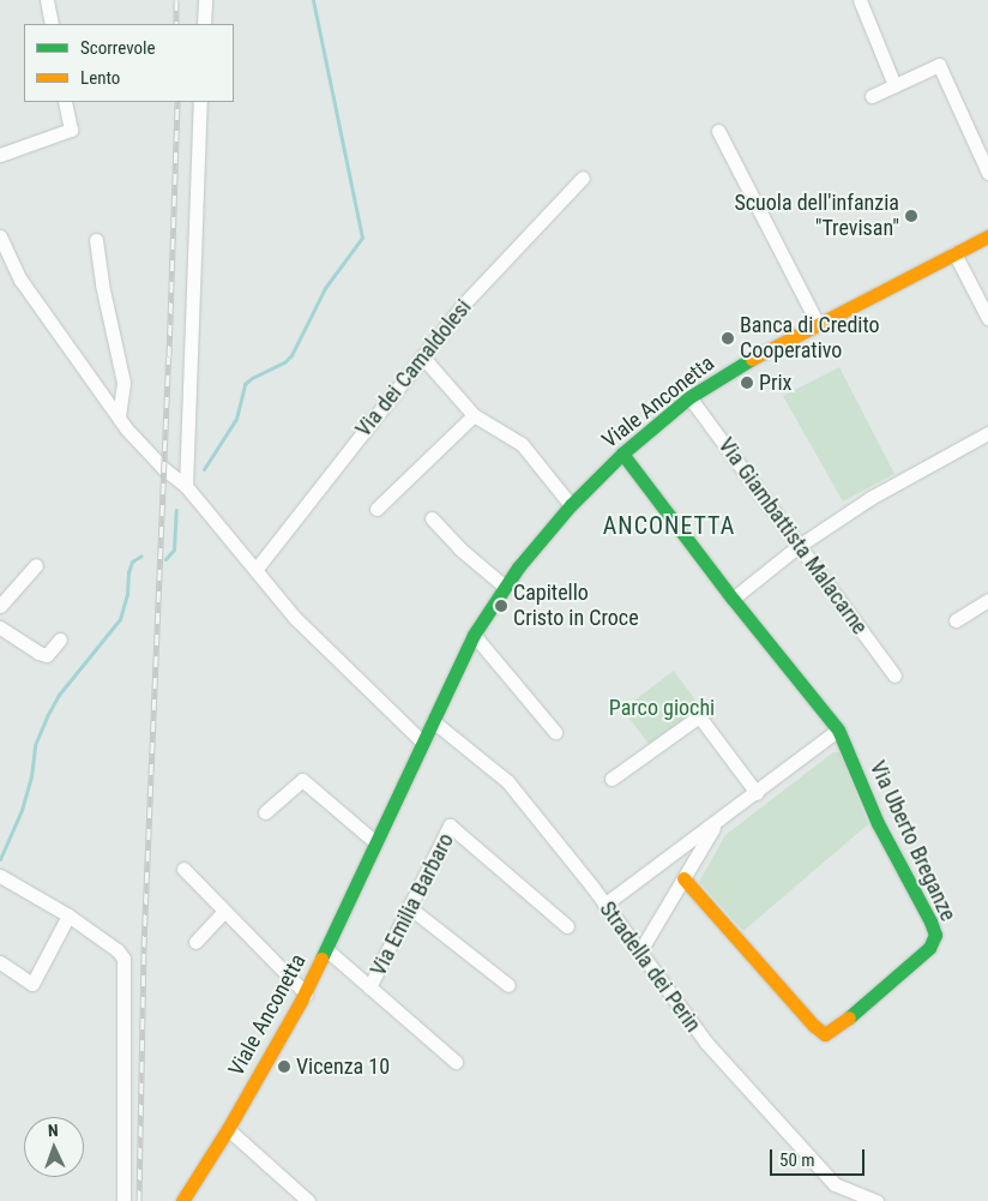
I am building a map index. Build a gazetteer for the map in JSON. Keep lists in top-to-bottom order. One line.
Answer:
{"streets":{"main road":["Viale Anconetta","Via Uberto Breganze"],"street":["Via dei Camaldolesi","Via Giambattista Malacarne","Via Emilia Barbaro","Stradella dei Perin"]},"crossings":[["Viale Anconetta","Via Giambattista Malacarne"],["Viale Anconetta","Stradella dei Perin"]],"districts":["ANCONETTA"],"parks":["Parco giochi"],"places":["Scuola dell'infanzia \"Trevisan\"","Banca di Credito Cooperativo","Prix","Capitello Cristo in Croce","Vicenza 10"],"legend":["Scorrevole","Lento"],"scale_bar":"50 m","north":"top"}
